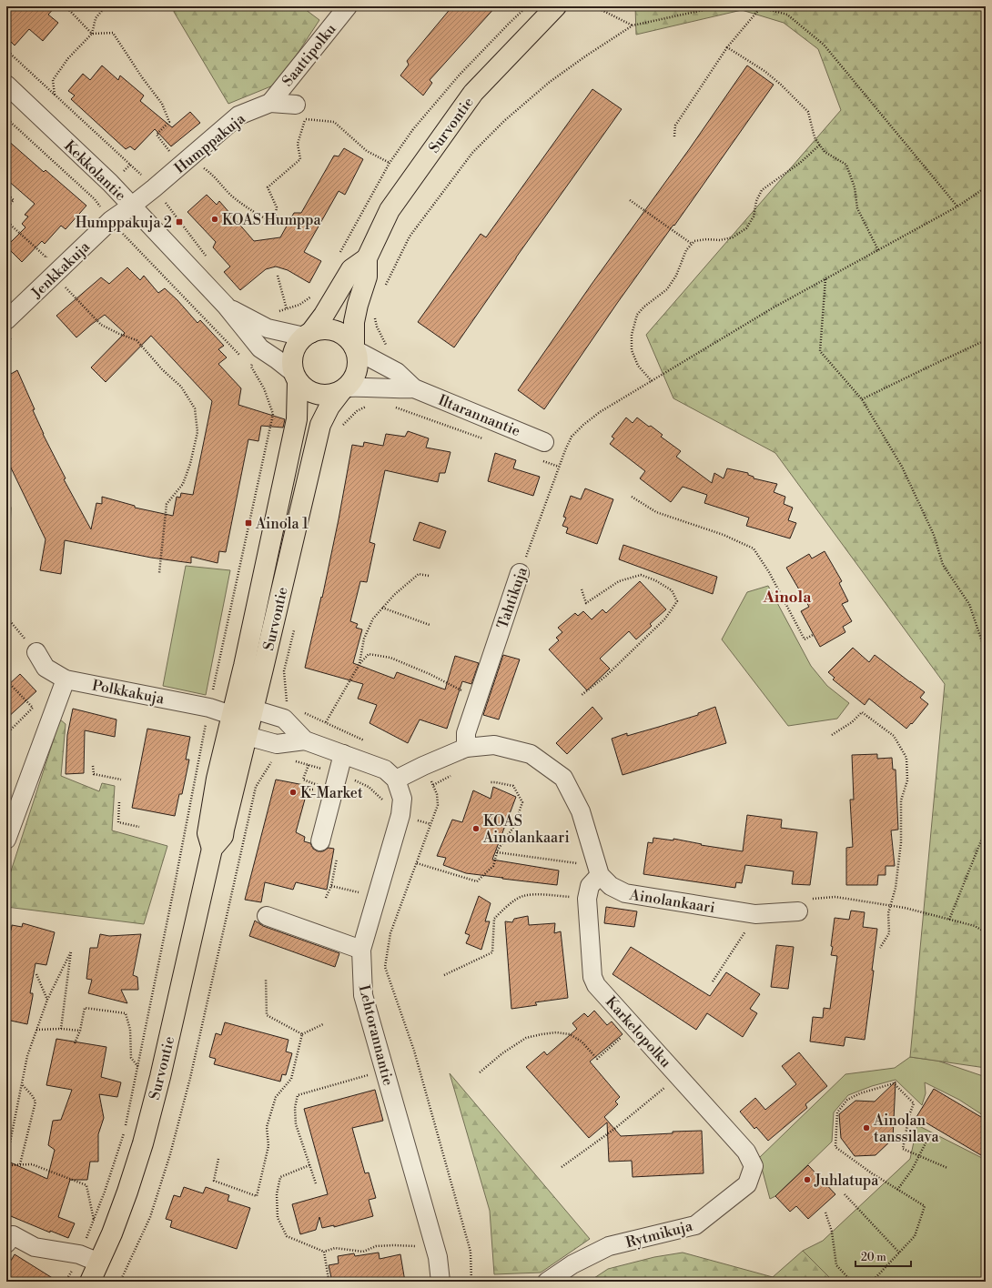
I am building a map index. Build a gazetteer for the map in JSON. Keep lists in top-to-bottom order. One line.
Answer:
{"streets":{"main road":["Survontie"],"street":["Saattipolku","Humppakuja","Kekkolantie","Jenkkakuja","Iltarannantie","Tahtikuja","Polkkakuja","Ainolankaari","Karkelopolku","Lehtorannantie","Rytmikuja"]},"crossings":[["Saattipolku","Humppakuja"],["Survontie","Kekkolantie"],["Survontie","Iltarannantie"],["Survontie","Polkkakuja"],["Humppakuja","Kekkolantie"],["Humppakuja","Jenkkakuja"],["Kekkolantie","Jenkkakuja"],["Kekkolantie","Iltarannantie"],["Ainolankaari","Karkelopolku"],["Karkelopolku","Rytmikuja"]],"districts":["Ainola"],"places":{"other":["KOAS Humppa","K-Market","KOAS Ainolankaari","Ainolan tanssilava","Juhlatupa"],"transit":["Humppakuja 2","Ainola 1"]},"scale_bar":"20 m"}
